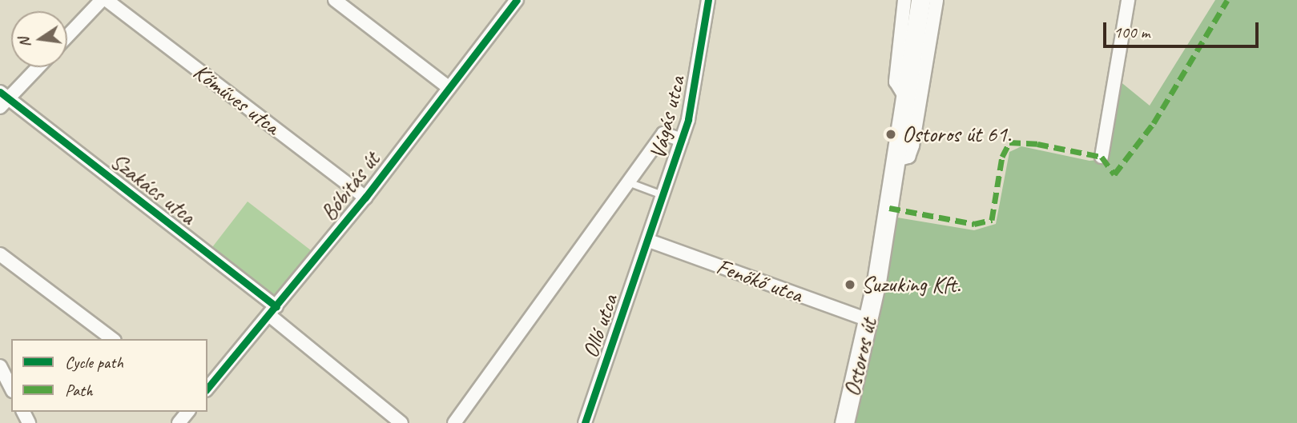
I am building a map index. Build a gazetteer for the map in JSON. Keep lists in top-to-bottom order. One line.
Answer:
{"streets":{"main road":["Ostoros út"],"street":["Kőműves utca","Vágás utca","Bóbitás út","Szakács utca","Fenőkő utca","Olló utca"]},"crossings":[["Kőműves utca","Bóbitás út"],["Vágás utca","Fenőkő utca"],["Vágás utca","Olló utca"],["Bóbitás út","Szakács utca"],["Fenőkő utca","Olló utca"],["Fenőkő utca","Ostoros út"]],"places":["Ostoros út 61.","Suzuking Kft."],"legend":["Cycle path","Path"],"scale_bar":"100 m","north":"left"}
